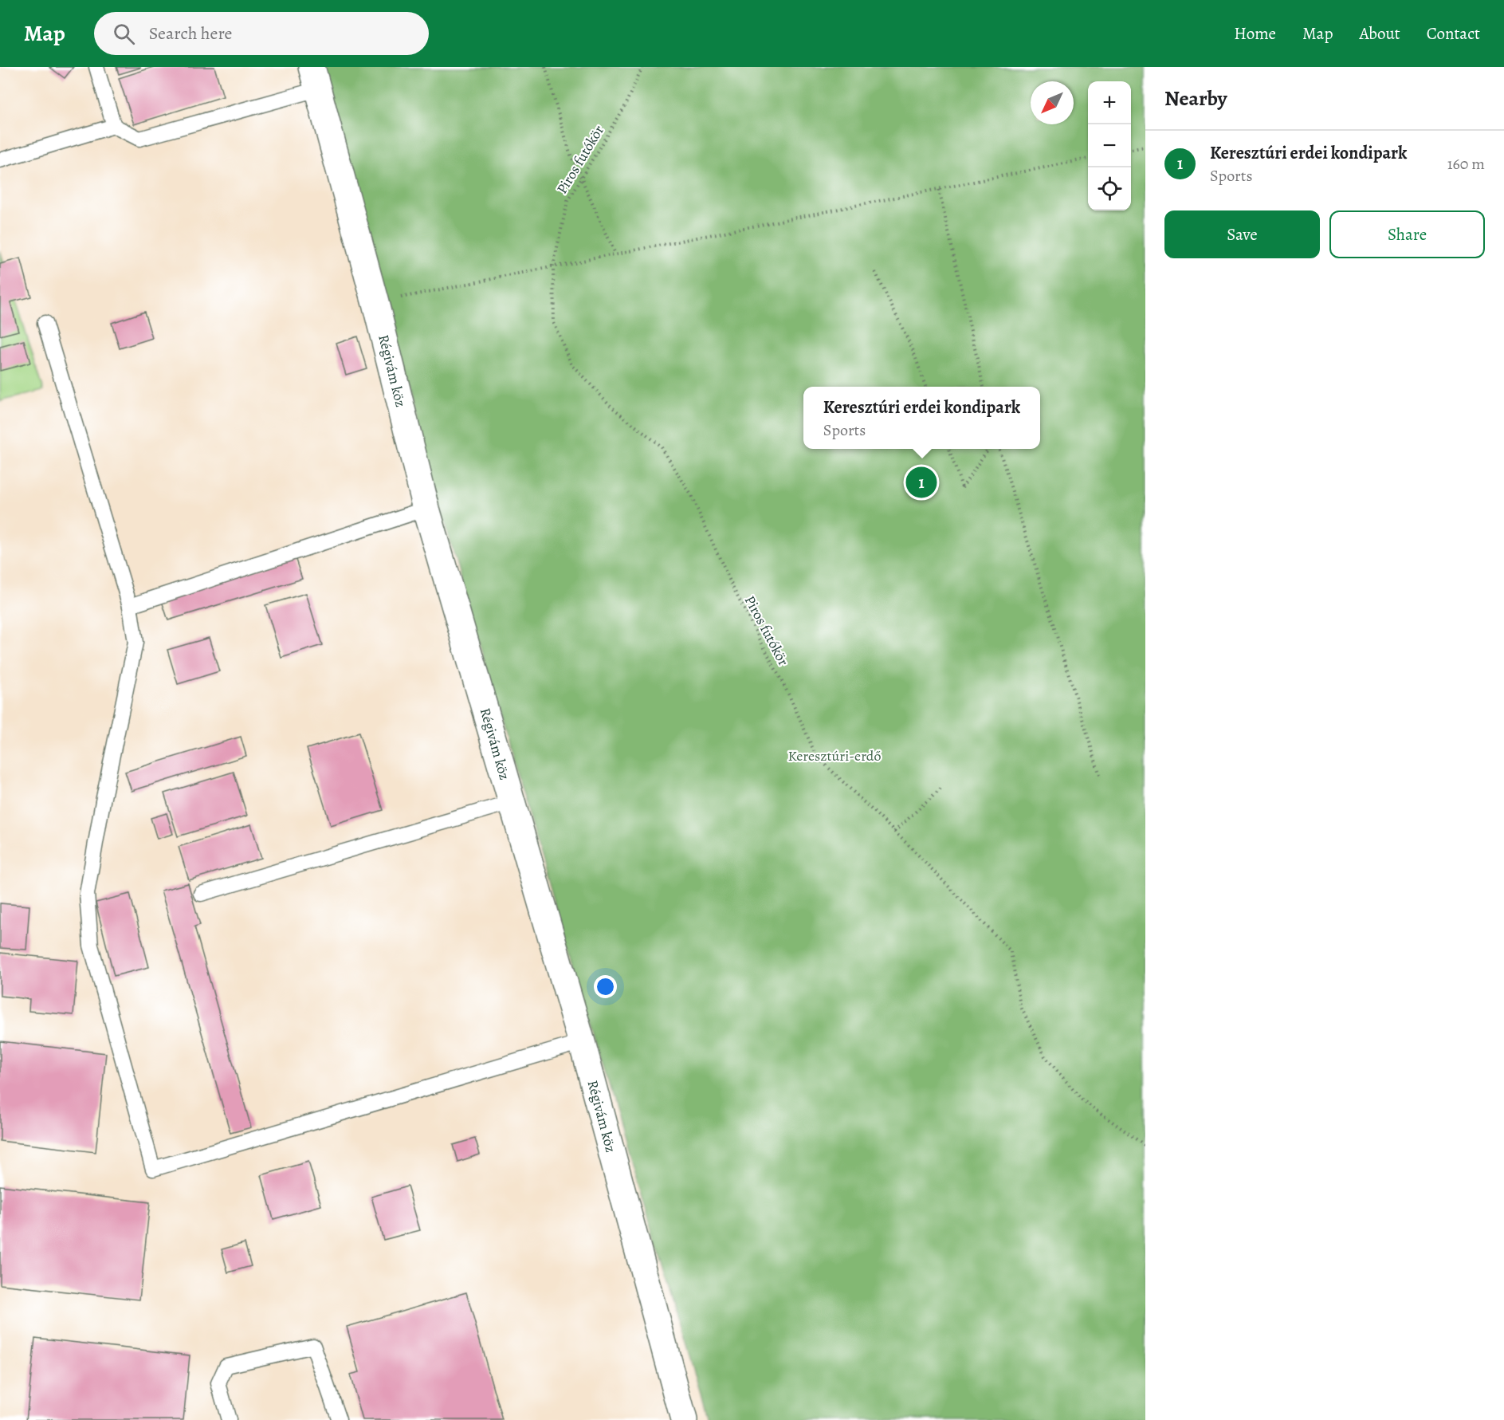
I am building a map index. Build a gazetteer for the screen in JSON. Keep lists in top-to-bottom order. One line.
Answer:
{"streets":{"street":["Régivám köz"],"path":["Piros futókör"]},"parks":["Keresztúri-erdő"],"north":"bottom left","page":{"header":"Map","search":"Search here","nav":["Home","Map","About","Contact"],"heading":"Nearby","map_buttons":["+","−"],"list":[{"mark":"1","name":"Keresztúri erdei kondipark","note":"Sports","value":"160 m"}],"buttons":["Save","Share"],"popup":["Keresztúri erdei kondipark","Sports"],"pins":"1"}}
